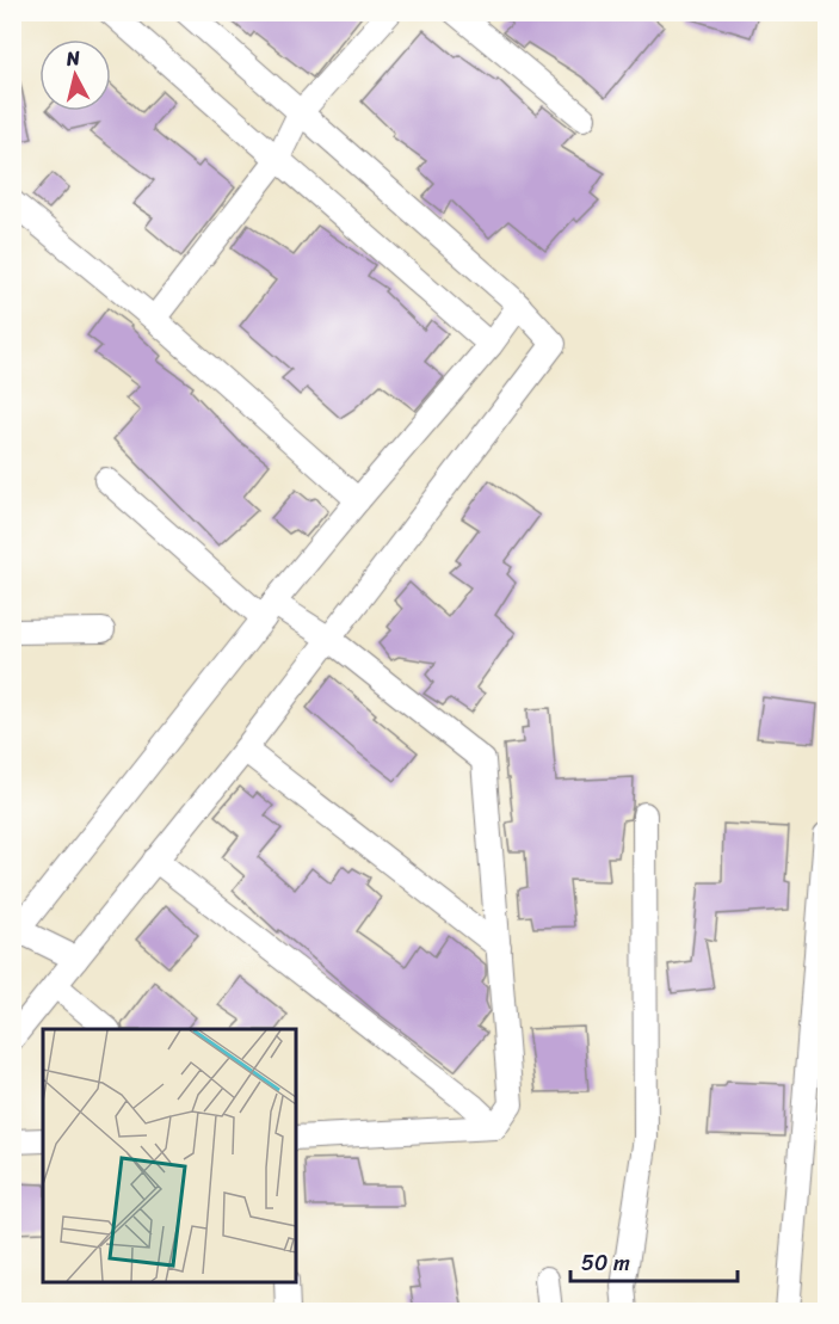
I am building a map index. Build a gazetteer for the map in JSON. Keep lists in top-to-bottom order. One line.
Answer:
{"scale_bar":"50 m","north":"top"}
